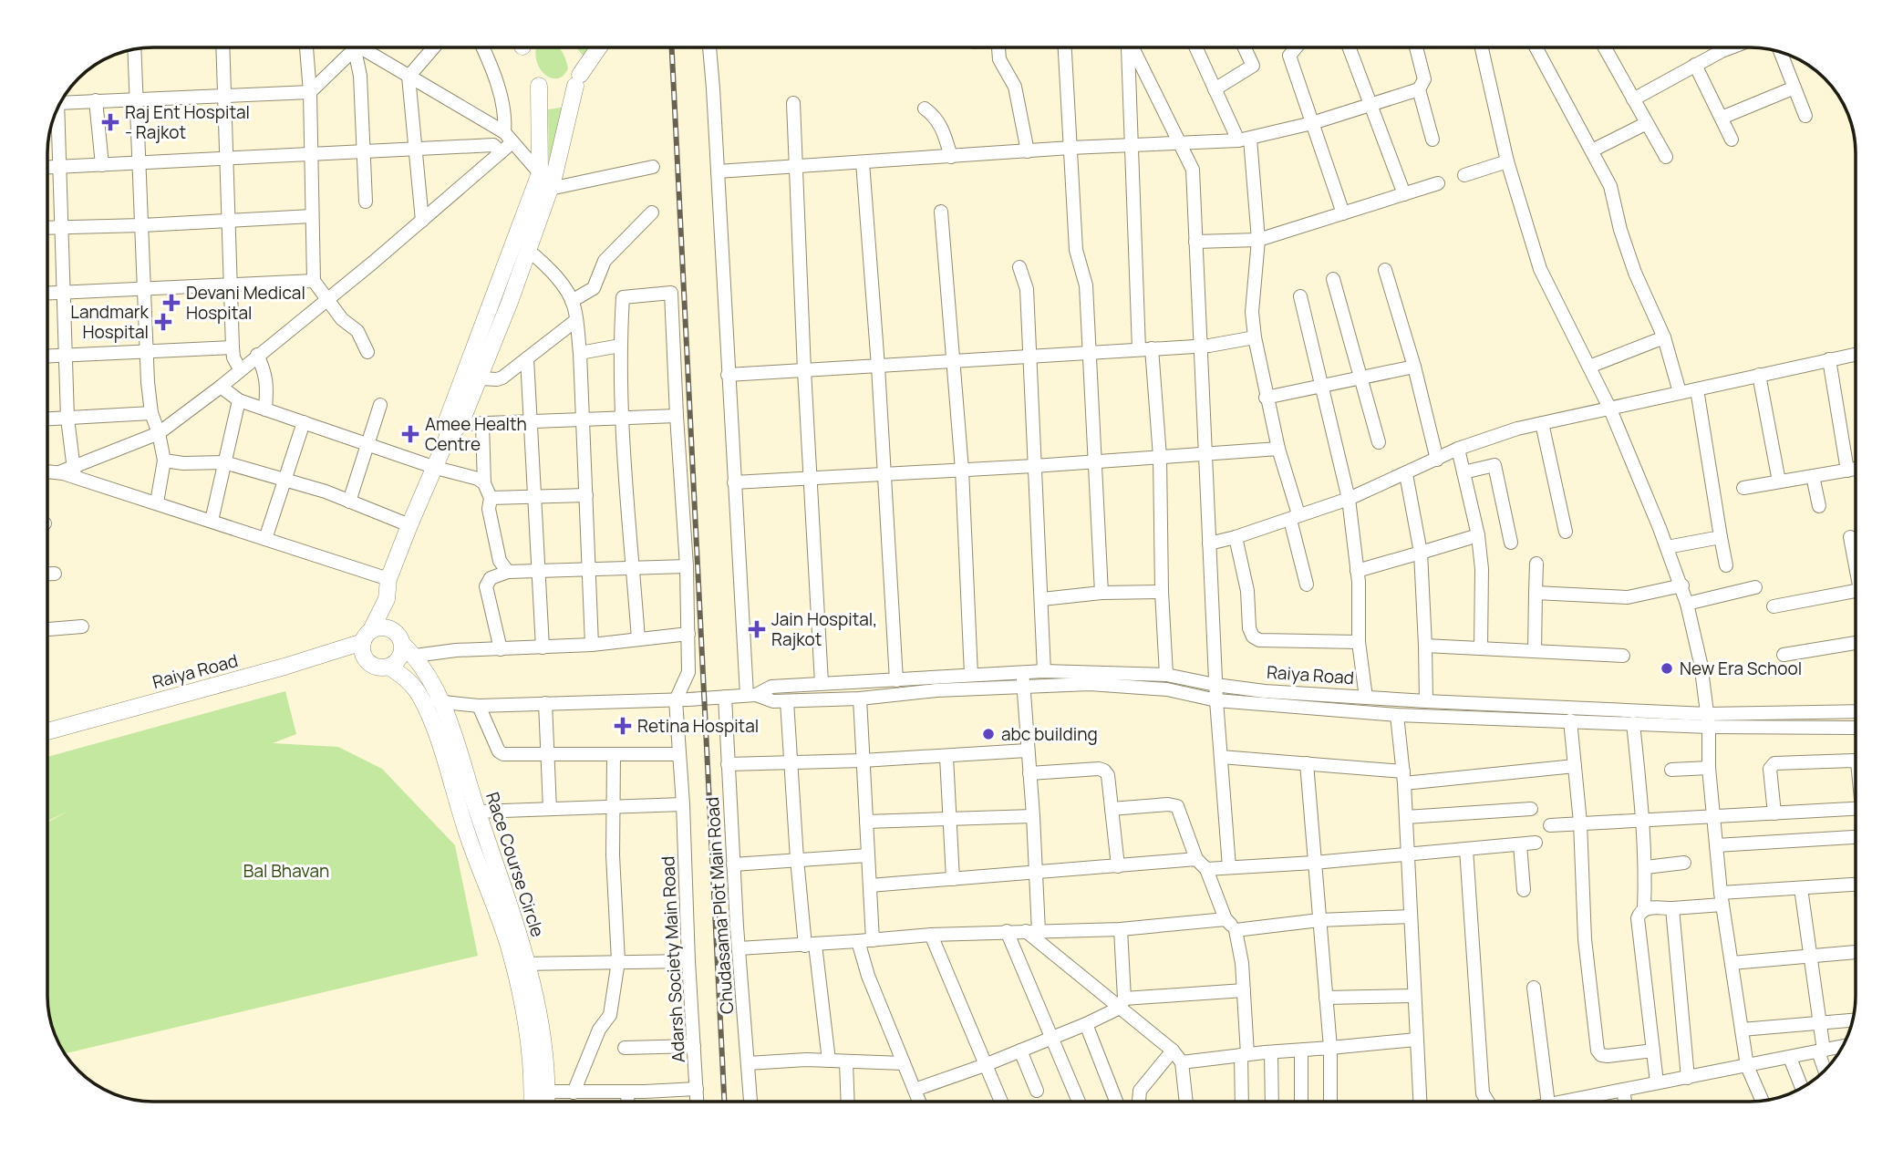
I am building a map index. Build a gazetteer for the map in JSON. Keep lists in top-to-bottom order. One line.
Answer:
{"streets":{"main road":["Raiya Road","Race Course Circle"],"street":["Chudasama Plot Main Road","Adarsh Society Main Road"]},"crossings":[["Raiya Road","Race Course Circle"],["Raiya Road","Chudasama Plot Main Road"],["Raiya Road","Adarsh Society Main Road"]],"parks":["Bal Bhavan"],"places":{"health":["Raj Ent Hospital - Rajkot","Devani Medical Hospital","Landmark Hospital","Amee Health Centre","Jain Hospital, Rajkot","Retina Hospital"],"other":["New Era School","abc building"]}}
